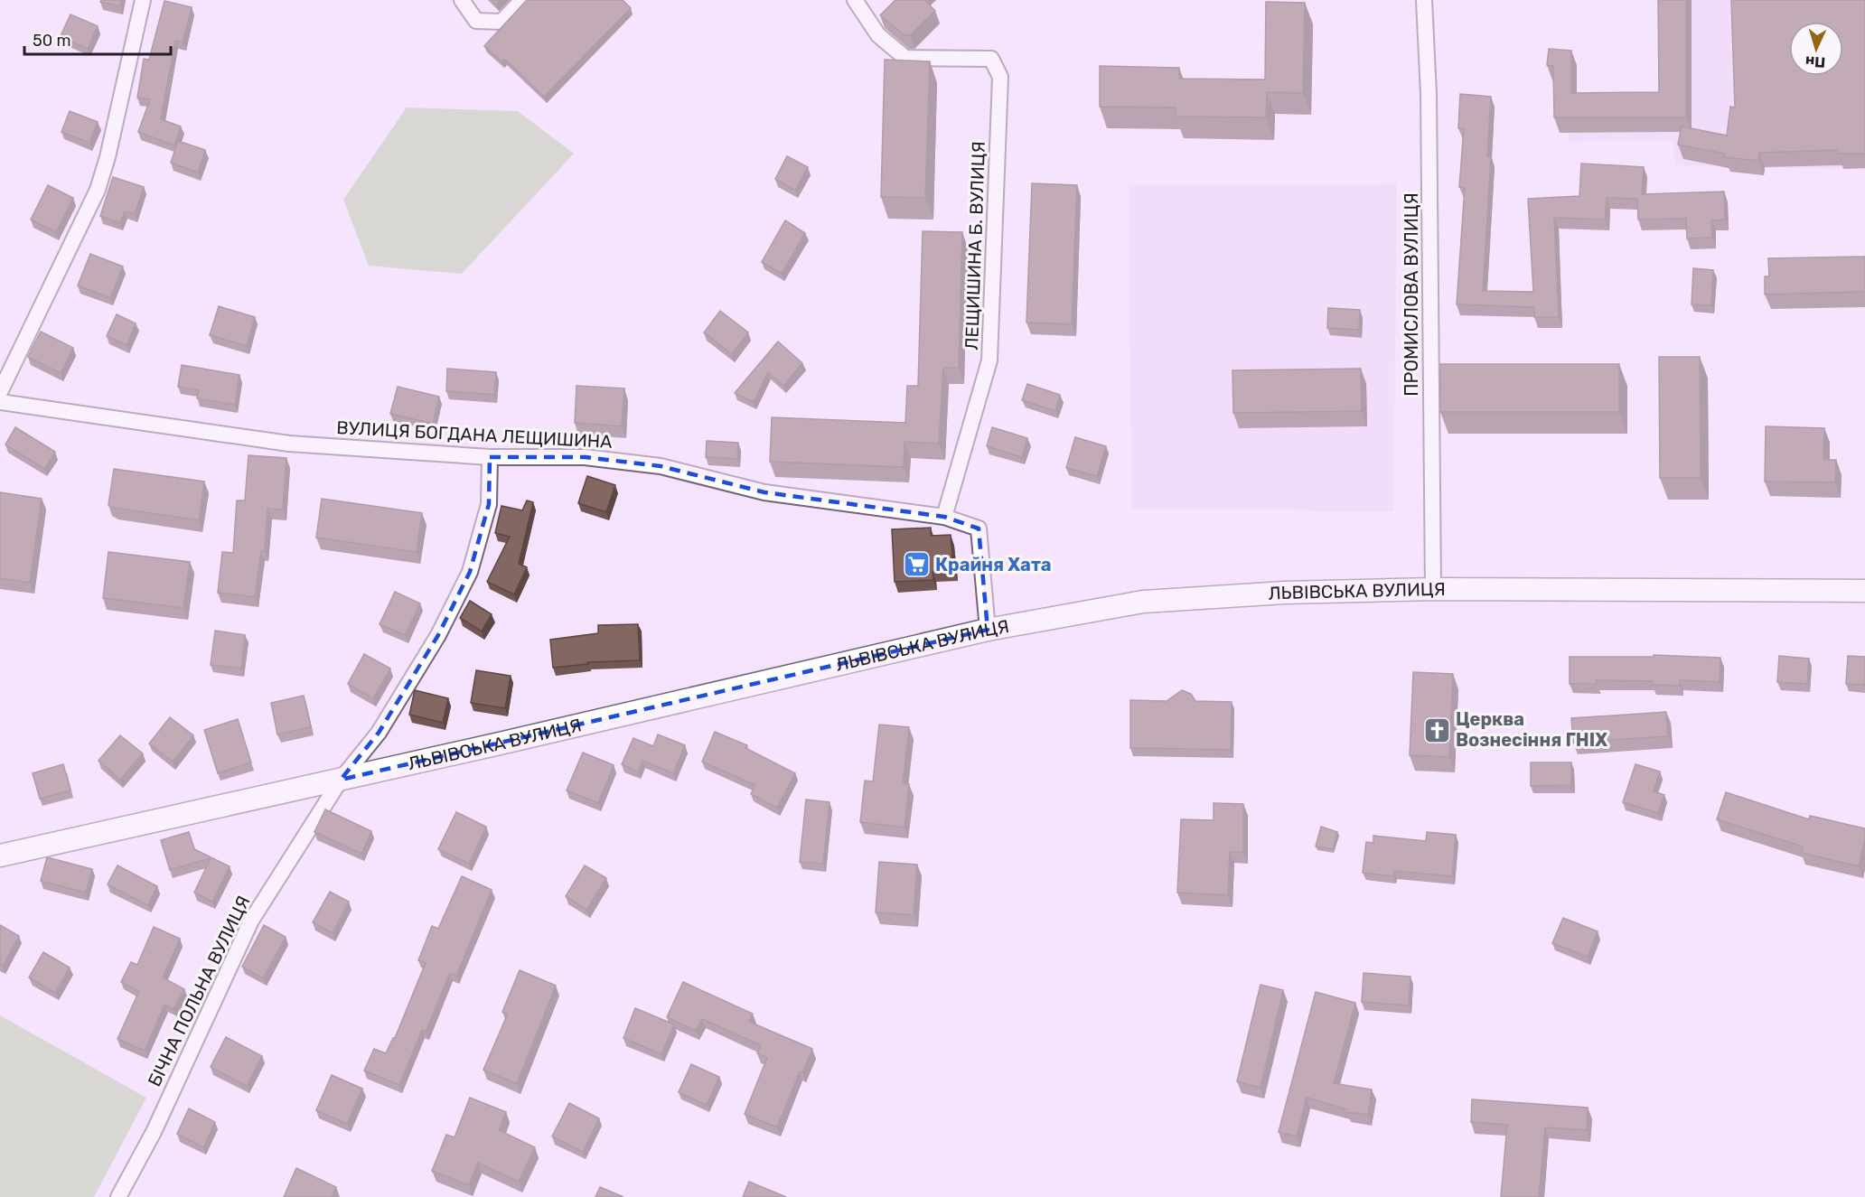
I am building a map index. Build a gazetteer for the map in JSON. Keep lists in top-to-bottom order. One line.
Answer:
{"streets":{"main road":["ЛЬВІВСЬКА ВУЛИЦЯ"],"street":["ЛЕЩИШИНА Б. ВУЛИЦЯ","ПРОМИСЛОВА ВУЛИЦЯ","ВУЛИЦЯ БОГДАНА ЛЕЩИШИНА","БІЧНА ПОЛЬНА ВУЛИЦЯ"]},"crossings":[["ЛЕЩИШИНА Б. ВУЛИЦЯ","ВУЛИЦЯ БОГДАНА ЛЕЩИШИНА"],["ПРОМИСЛОВА ВУЛИЦЯ","ЛЬВІВСЬКА ВУЛИЦЯ"],["ВУЛИЦЯ БОГДАНА ЛЕЩИШИНА","ЛЬВІВСЬКА ВУЛИЦЯ"],["ЛЬВІВСЬКА ВУЛИЦЯ","БІЧНА ПОЛЬНА ВУЛИЦЯ"]],"places":{"supermarket":["Крайня Хата"],"church":["Церква Вознесіння ГНІХ"]},"scale_bar":"50 m","north":"bottom"}
